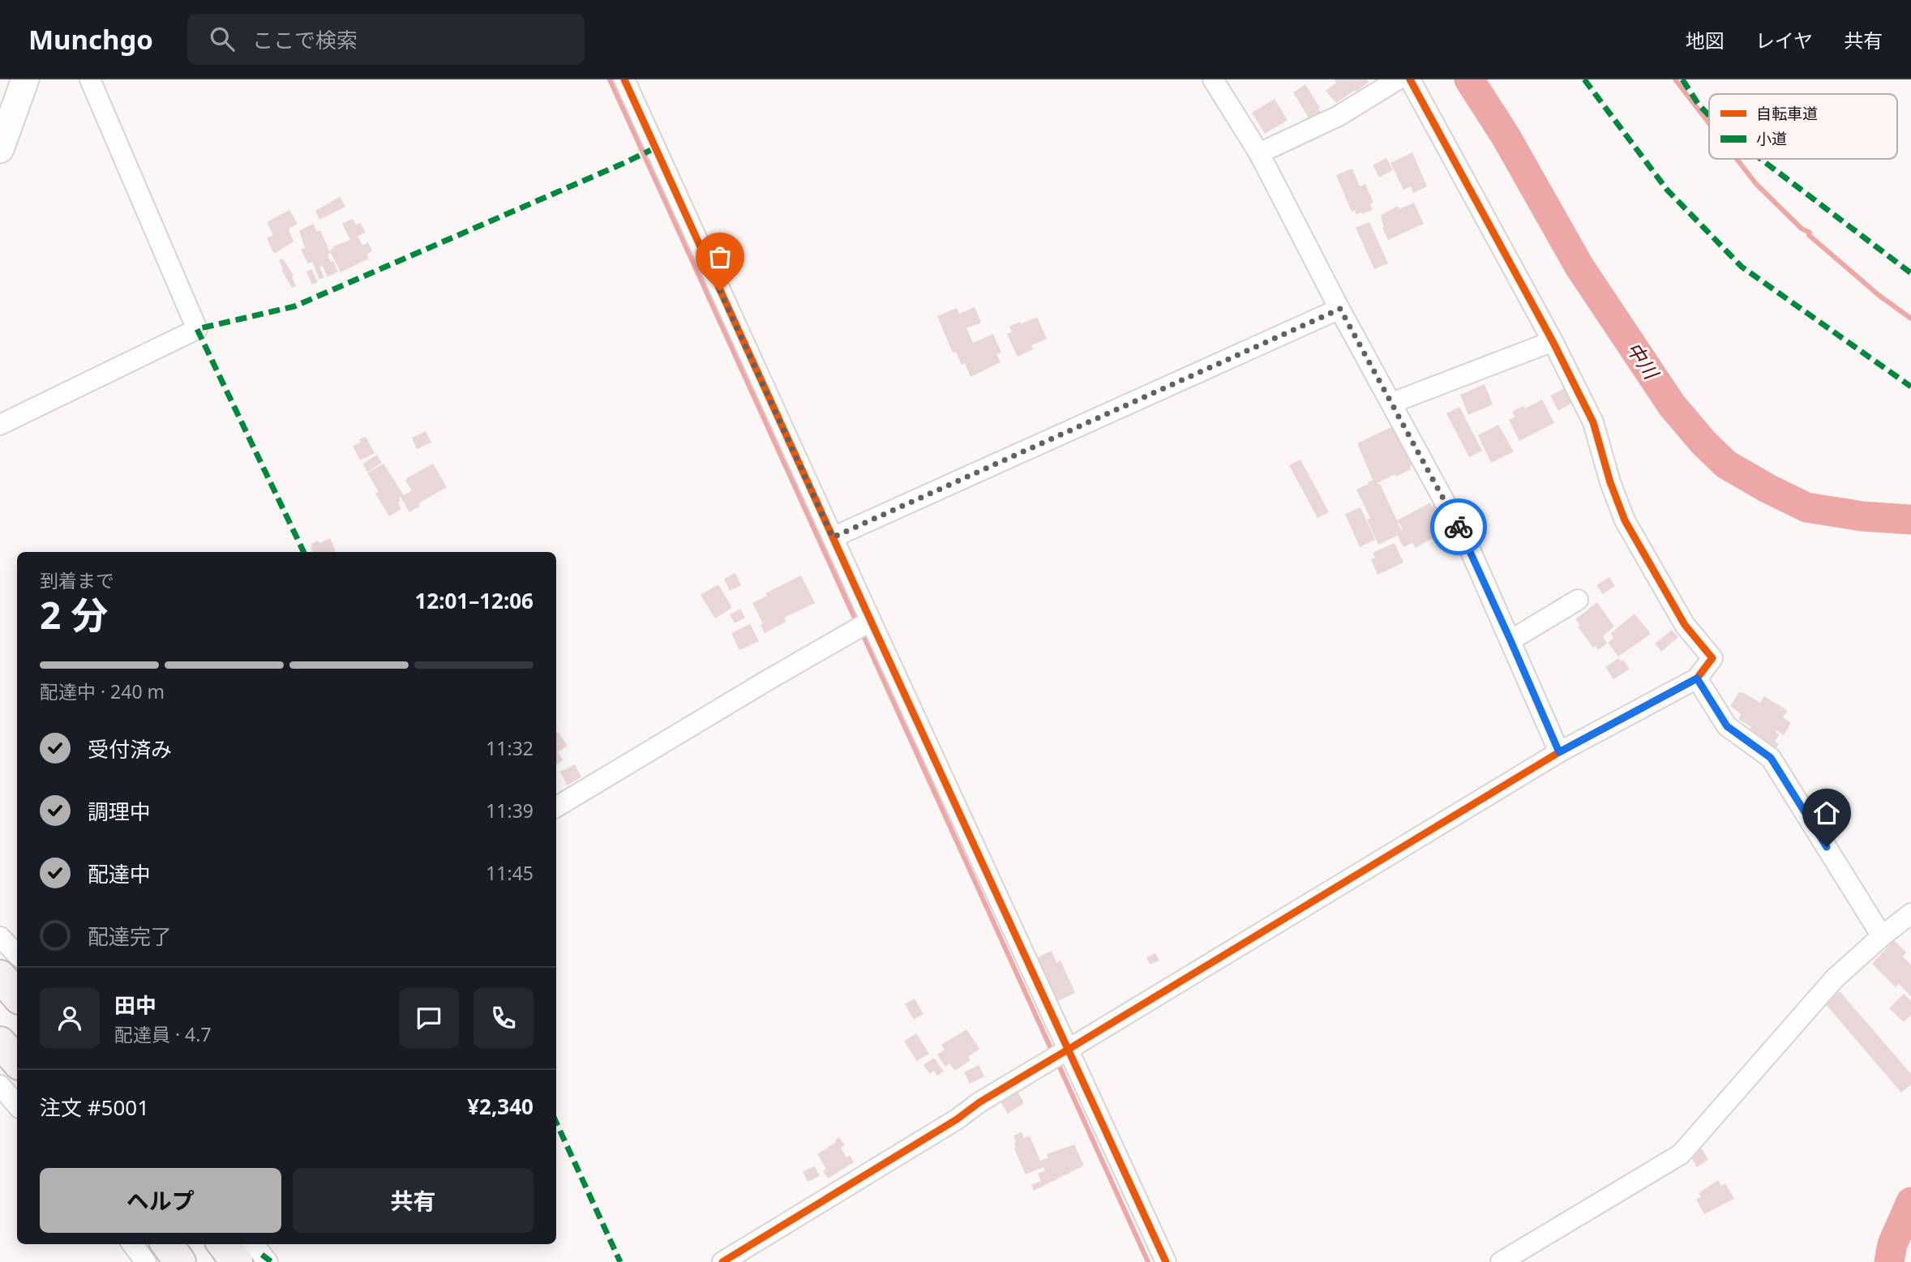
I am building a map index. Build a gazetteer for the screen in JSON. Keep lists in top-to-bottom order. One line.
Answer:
{"water":["中川"],"legend":["自転車道","小道"],"page":{"header":"Munchgo","search":"ここで検索","nav":["地図","レイヤ","共有"],"heading":["2 分","到着まで","12:01–12:06"],"panel":["田中","配達員 · 4.7","注文 #5001","¥2,340"],"bar":"配達中 · 240 m","list":[["受付済み","11:32"],["調理中","11:39"],["配達中","11:45"],"配達完了"],"buttons":["ヘルプ","共有"]}}
